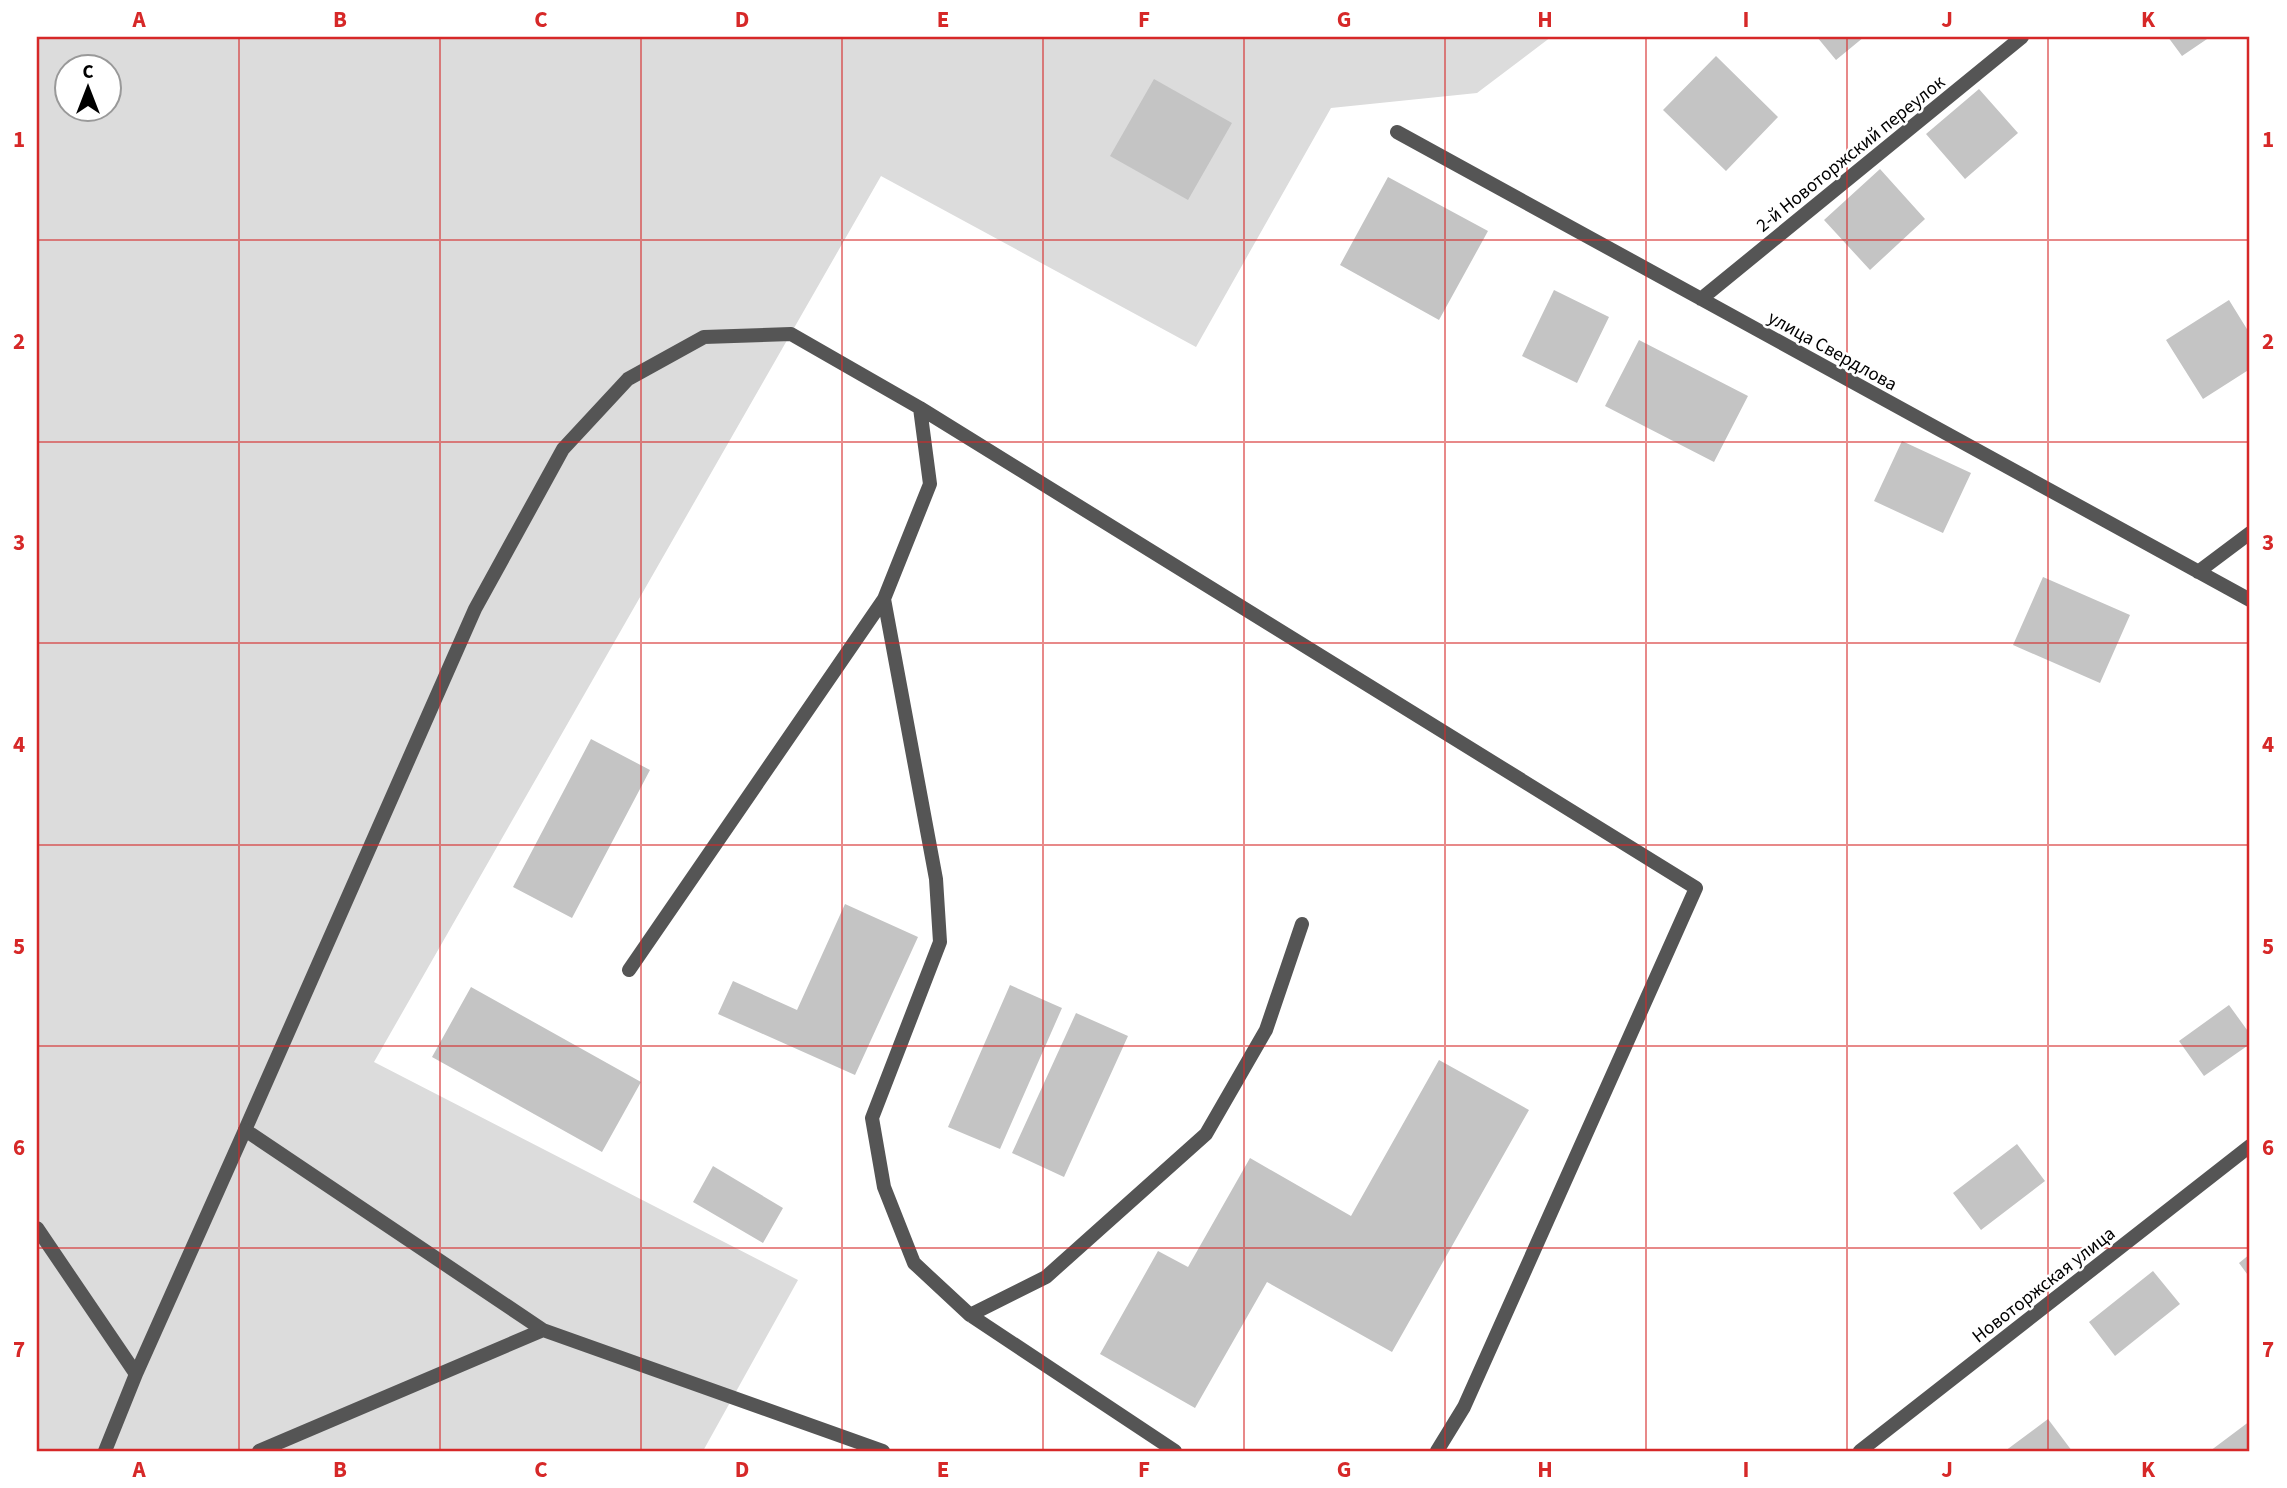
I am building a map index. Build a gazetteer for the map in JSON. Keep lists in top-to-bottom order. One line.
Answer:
{"streets":{"street":["2-й Новоторжский переулок","улица Свердлова","Новоторжская улица"]},"crossings":[["2-й Новоторжский переулок","улица Свердлова"]],"north":"top","grid":{"columns":["A","B","C","D","E","F","G","H","I","J","K"],"rows":["1","2","3","4","5","6","7"]}}
